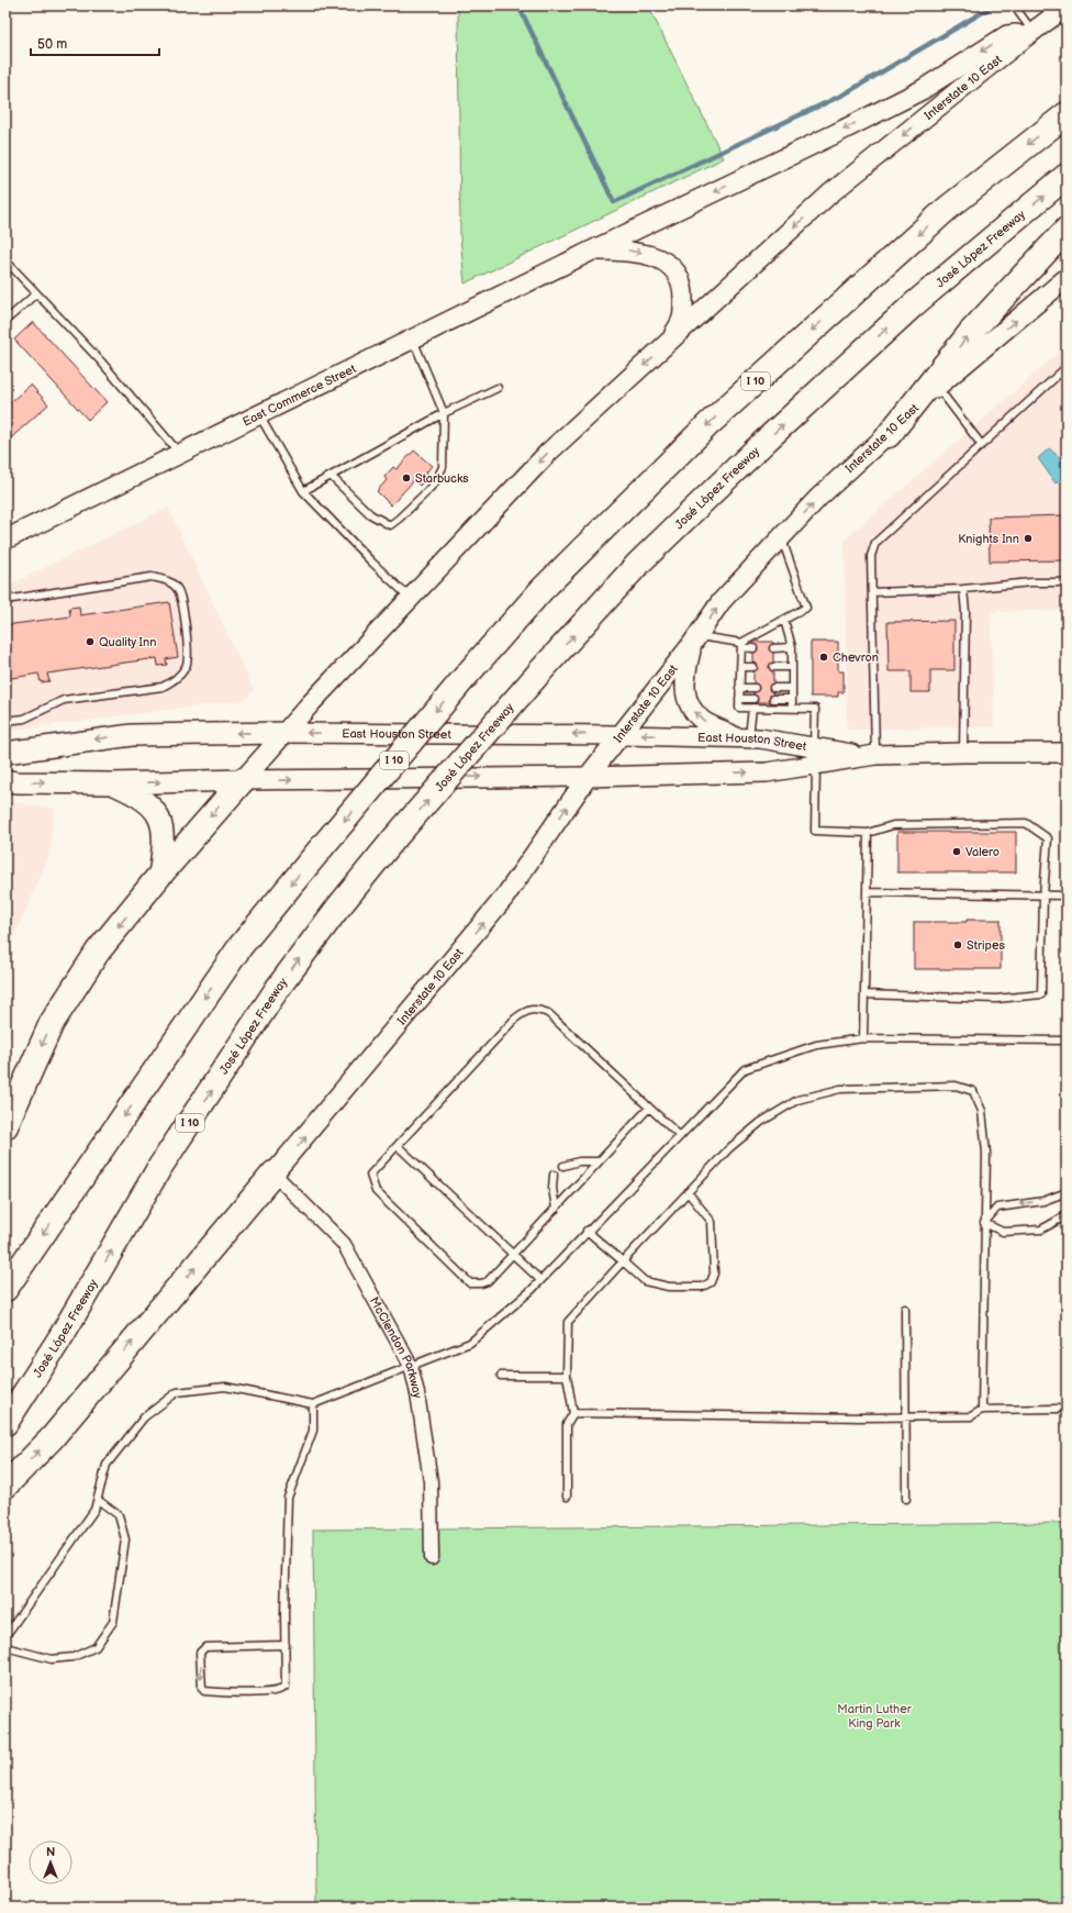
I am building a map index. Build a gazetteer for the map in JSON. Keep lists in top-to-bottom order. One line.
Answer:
{"streets":{"highway":["José López Freeway","I 10"],"main road":["Interstate 10 East","East Commerce Street","East Houston Street"],"street":["McClendon Parkway"]},"crossings":[["Interstate 10 East","East Commerce Street"],["Interstate 10 East","East Houston Street"],["Interstate 10 East","McClendon Parkway"]],"one_way":["East Commerce Street"],"parks":["Martin Luther King Park"],"places":["Starbucks","Knights Inn","Quality Inn","Chevron","Valero","Stripes"],"scale_bar":"50 m","north":"top"}
